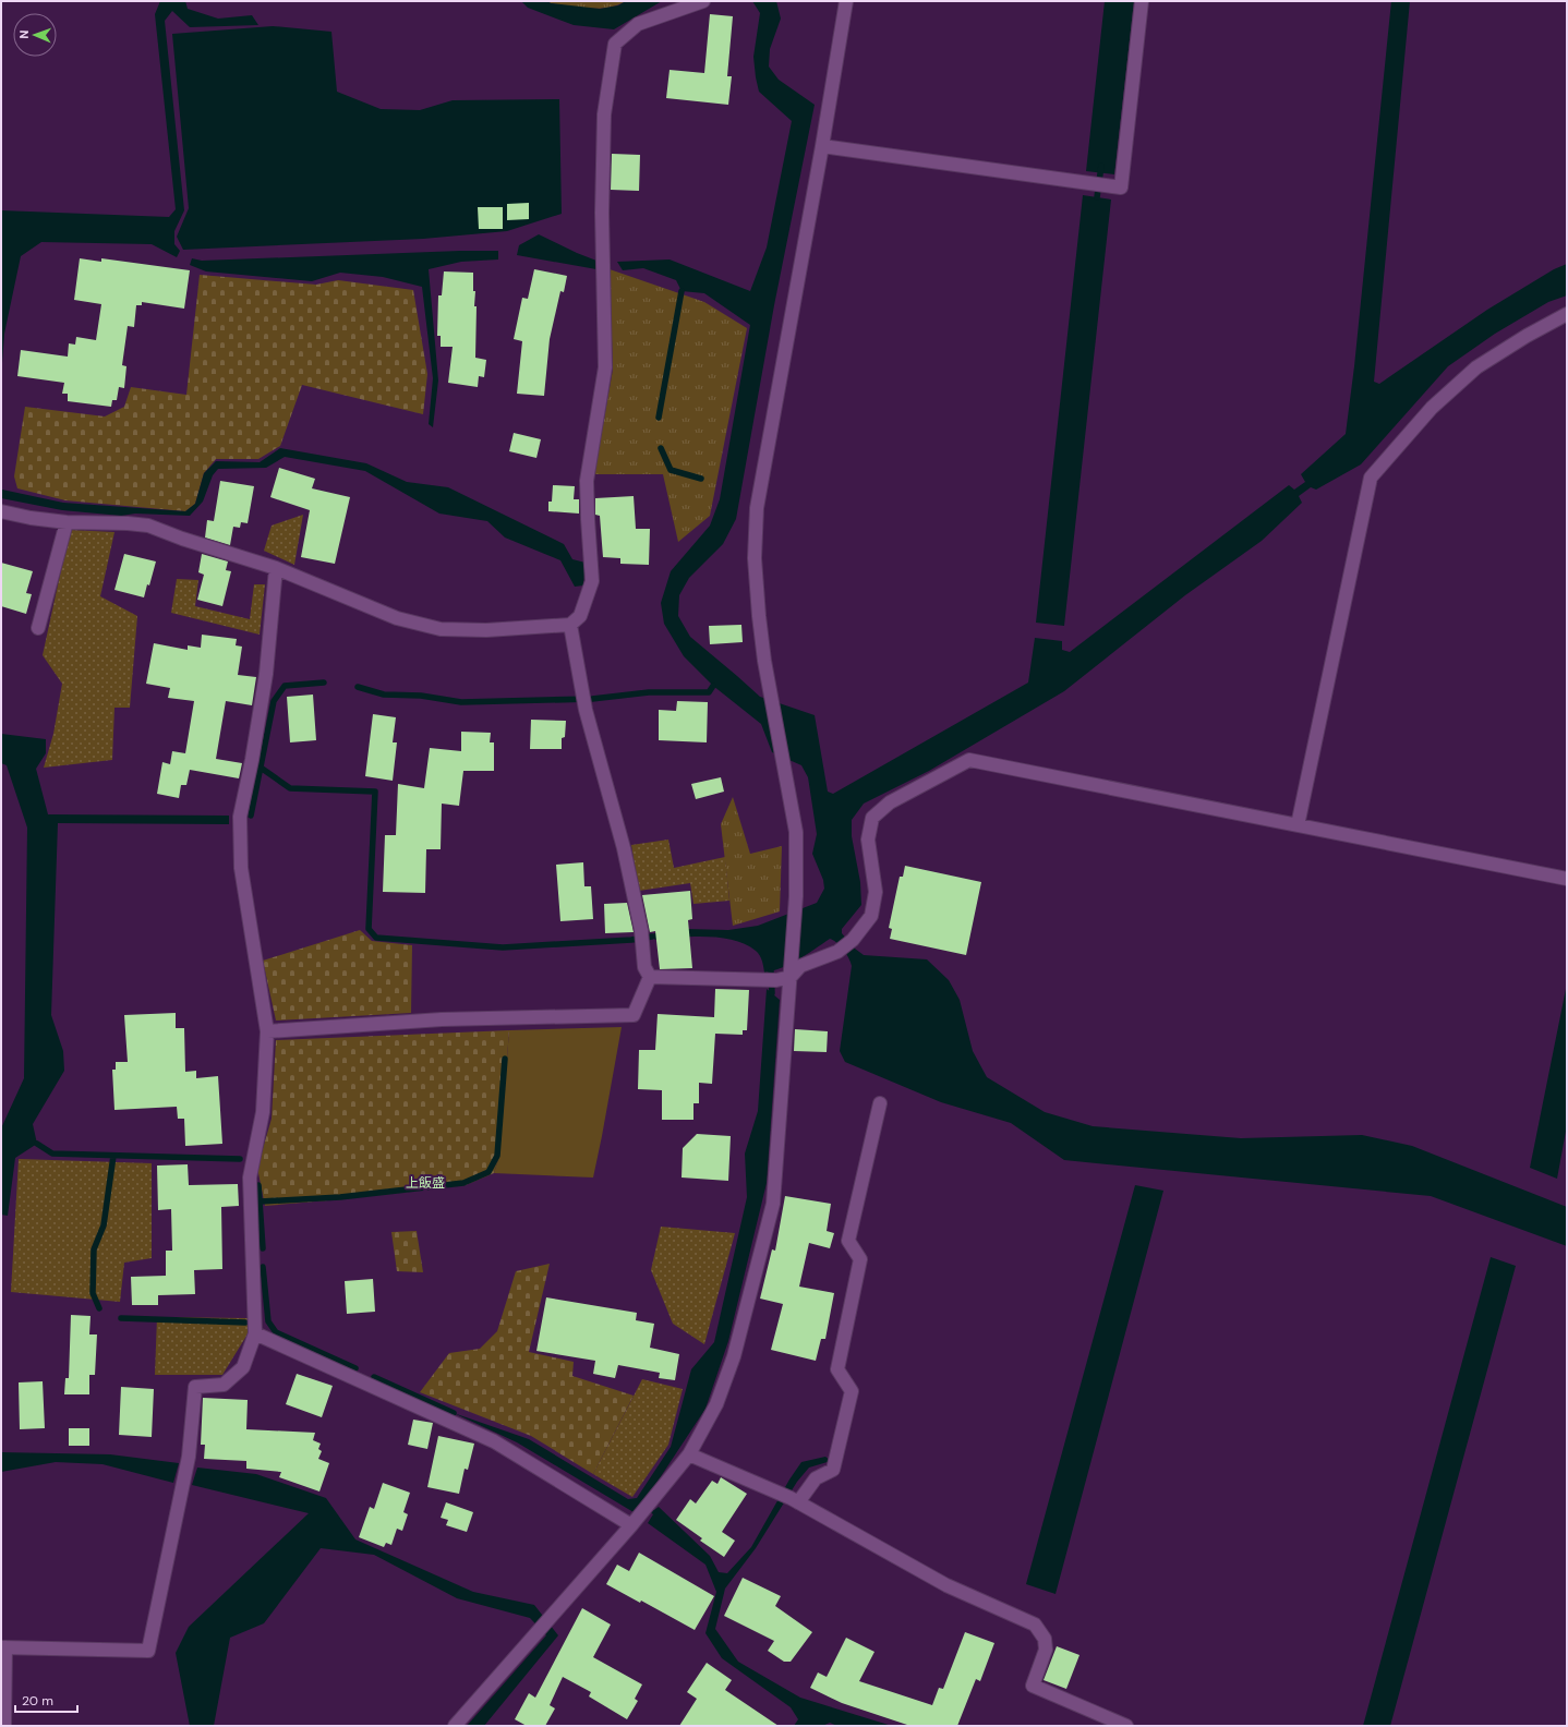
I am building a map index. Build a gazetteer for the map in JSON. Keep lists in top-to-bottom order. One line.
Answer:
{"districts":["上飯盛"],"scale_bar":"20 m","north":"left"}
